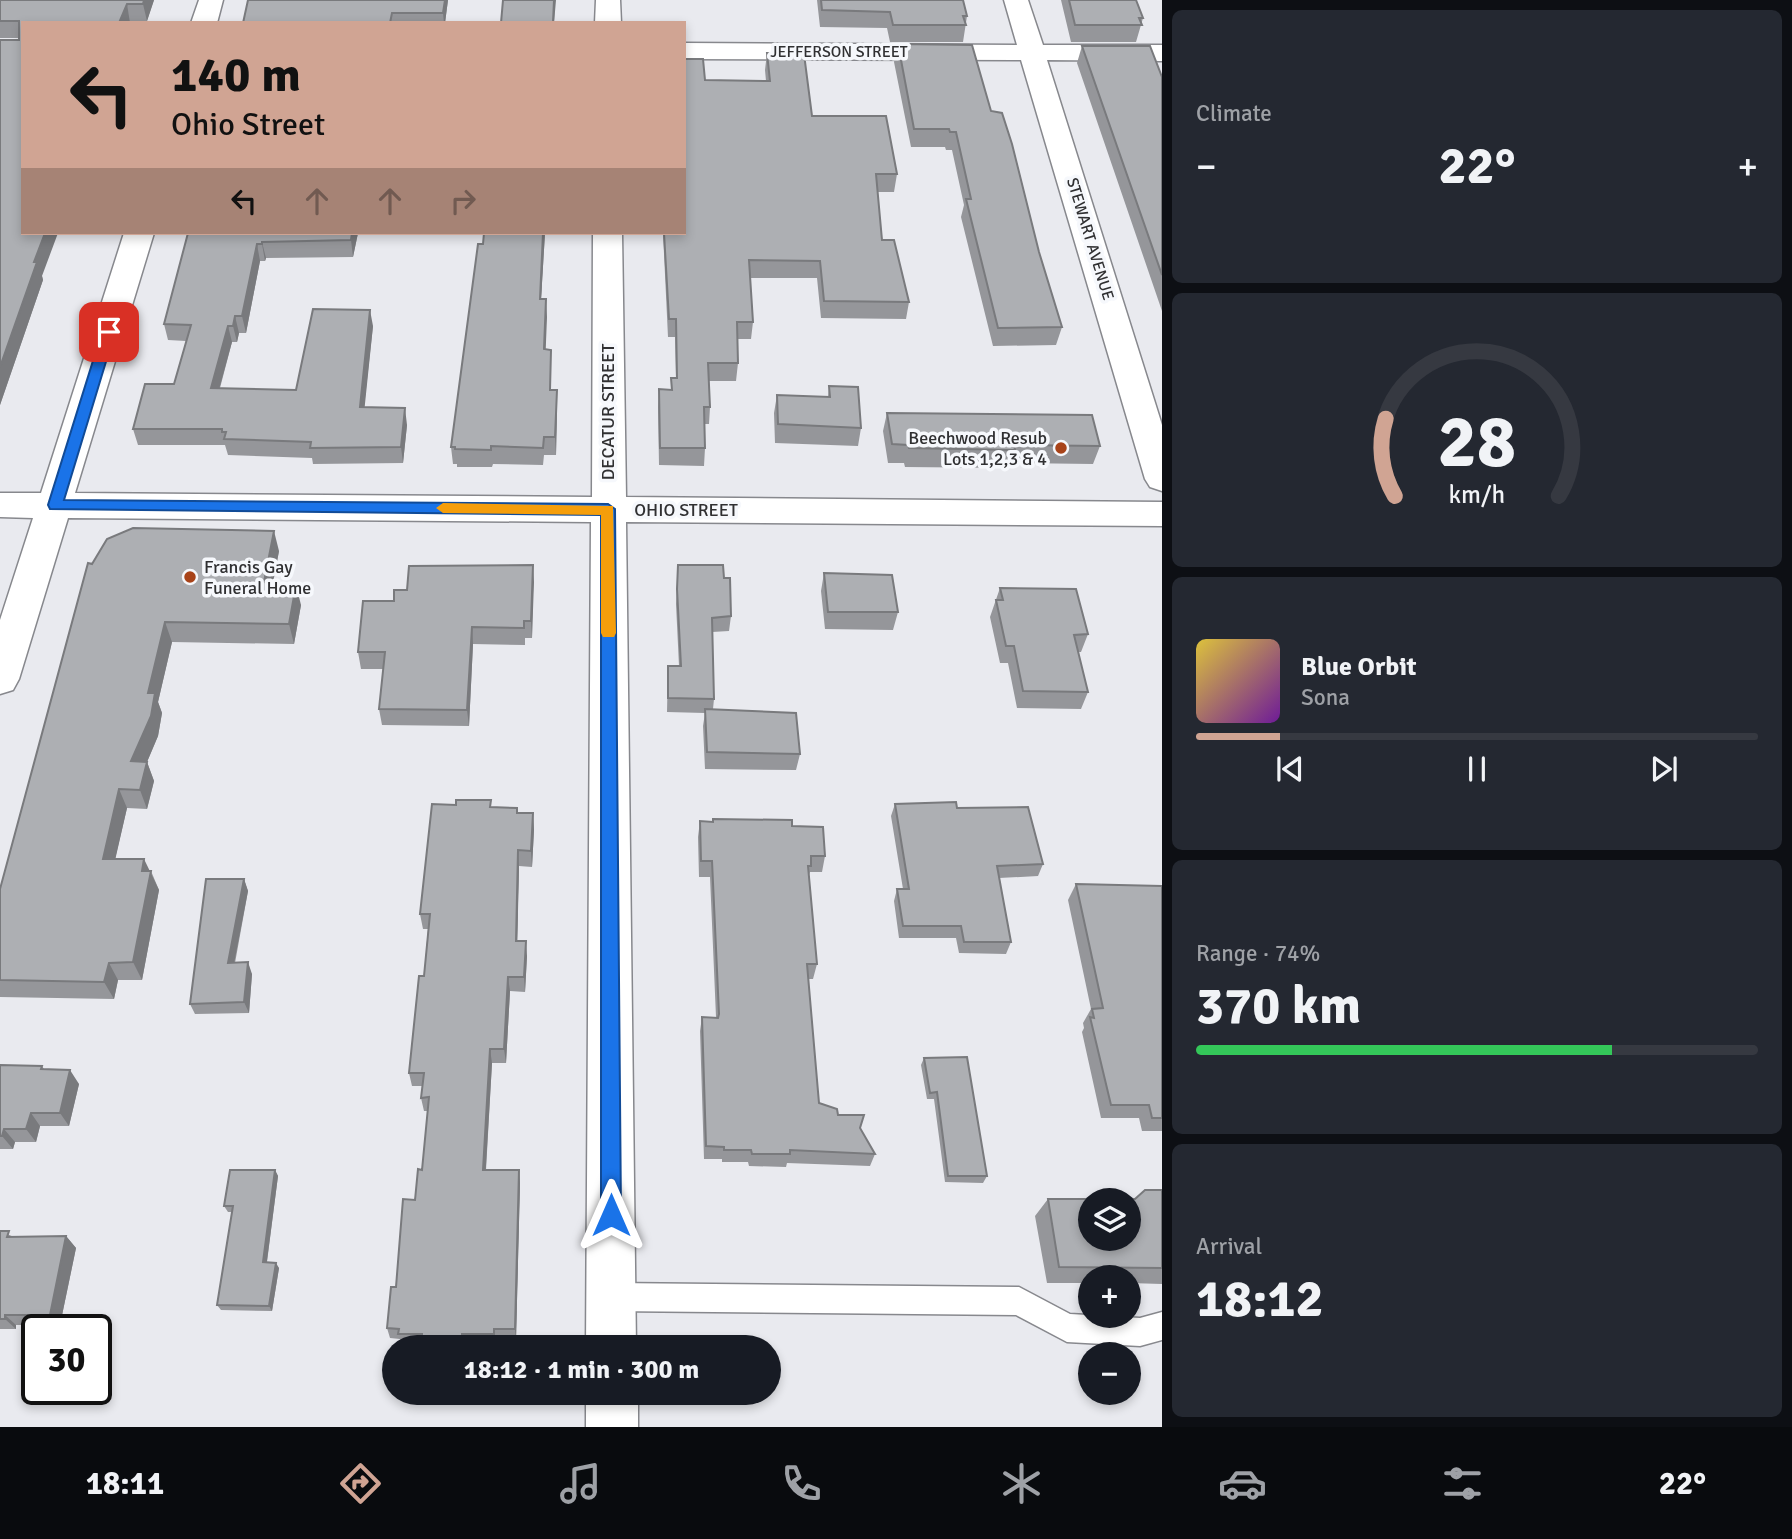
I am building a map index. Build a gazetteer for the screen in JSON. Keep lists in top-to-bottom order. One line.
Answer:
{"streets":{"street":["JEFFERSON STREET","STEWART AVENUE","DECATUR STREET","OHIO STREET"]},"crossings":[["JEFFERSON STREET","STEWART AVENUE"],["DECATUR STREET","OHIO STREET"]],"places":["Beechwood Resub Lots 1,2,3 & 4","Francis Gay Funeral Home"],"page":{"tile":["Climate",["Range · 74%","370 km"],["Arrival","18:12"]],"turn":["140 m","Ohio Street"],"heat":["−","22°","+"],"song":["Blue Orbit","Sona"],"map_buttons":["+","−"],"limit":"30","trip":"18:12 · 1 min · 300 m","tabs":["18:11","22°"],"gauge":["28","km/h"]}}
